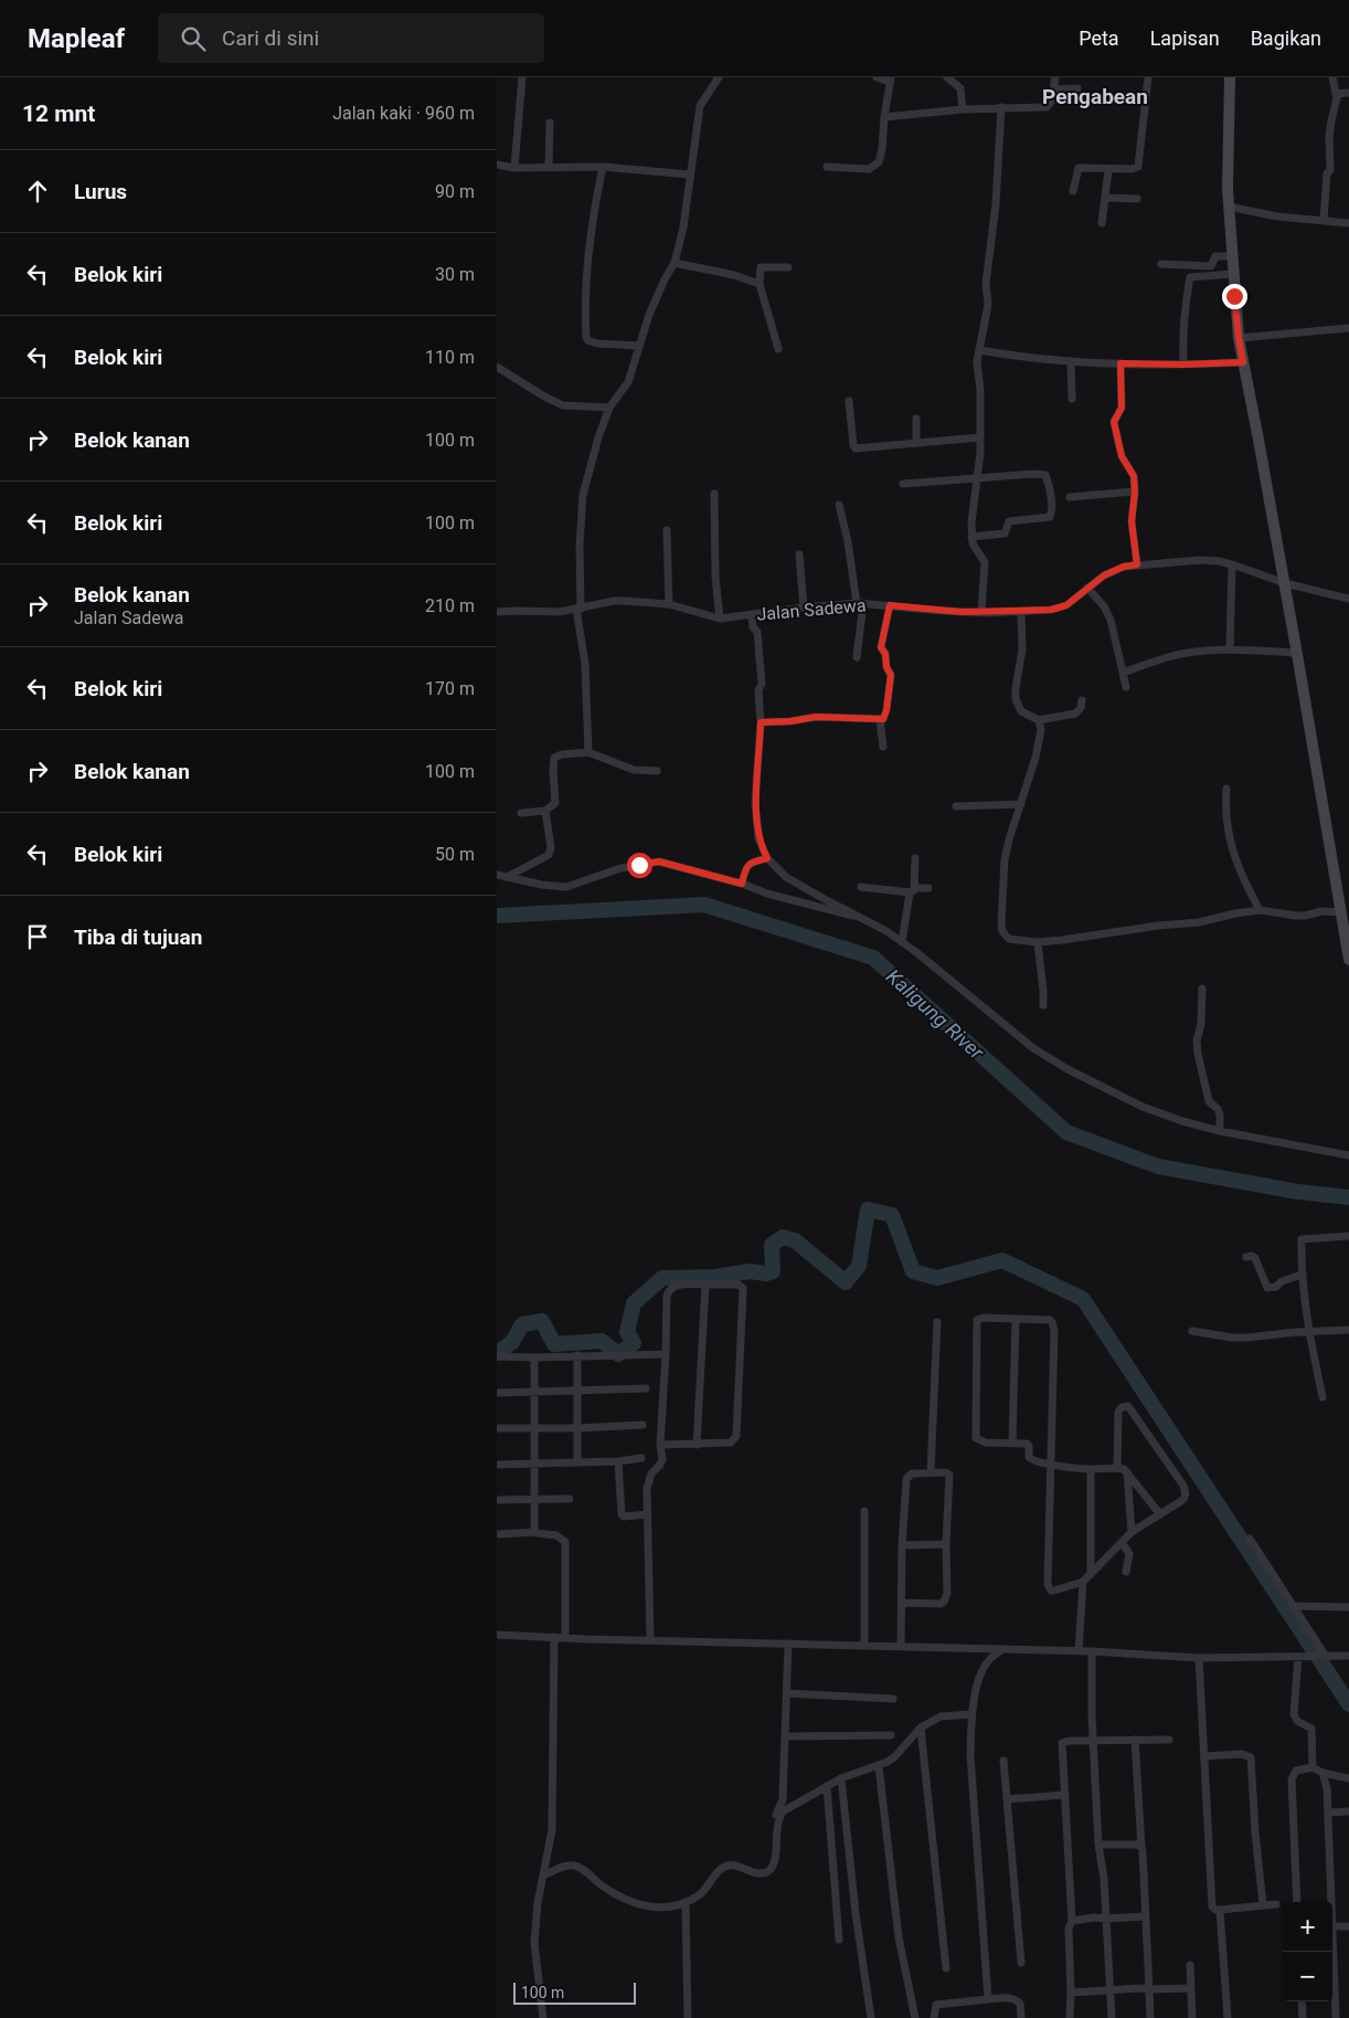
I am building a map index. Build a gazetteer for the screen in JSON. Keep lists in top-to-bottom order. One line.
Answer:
{"streets":{"street":["Jalan Sadewa"]},"districts":["Pengabean"],"water":["Kaligung River"],"scale_bar":"100 m","page":{"header":"Mapleaf","search":"Cari di sini","nav":["Peta","Lapisan","Bagikan"],"heading":["12 mnt","Jalan kaki · 960 m"],"list":[["Lurus","90 m"],["Belok kiri","30 m"],["Belok kiri","110 m"],["Belok kanan","100 m"],["Belok kiri","100 m"],["Belok kanan","Jalan Sadewa","210 m"],["Belok kiri","170 m"],["Belok kanan","100 m"],["Belok kiri","50 m"],"Tiba di tujuan"],"map_buttons":["+","−"],"scale":"100 m"}}
